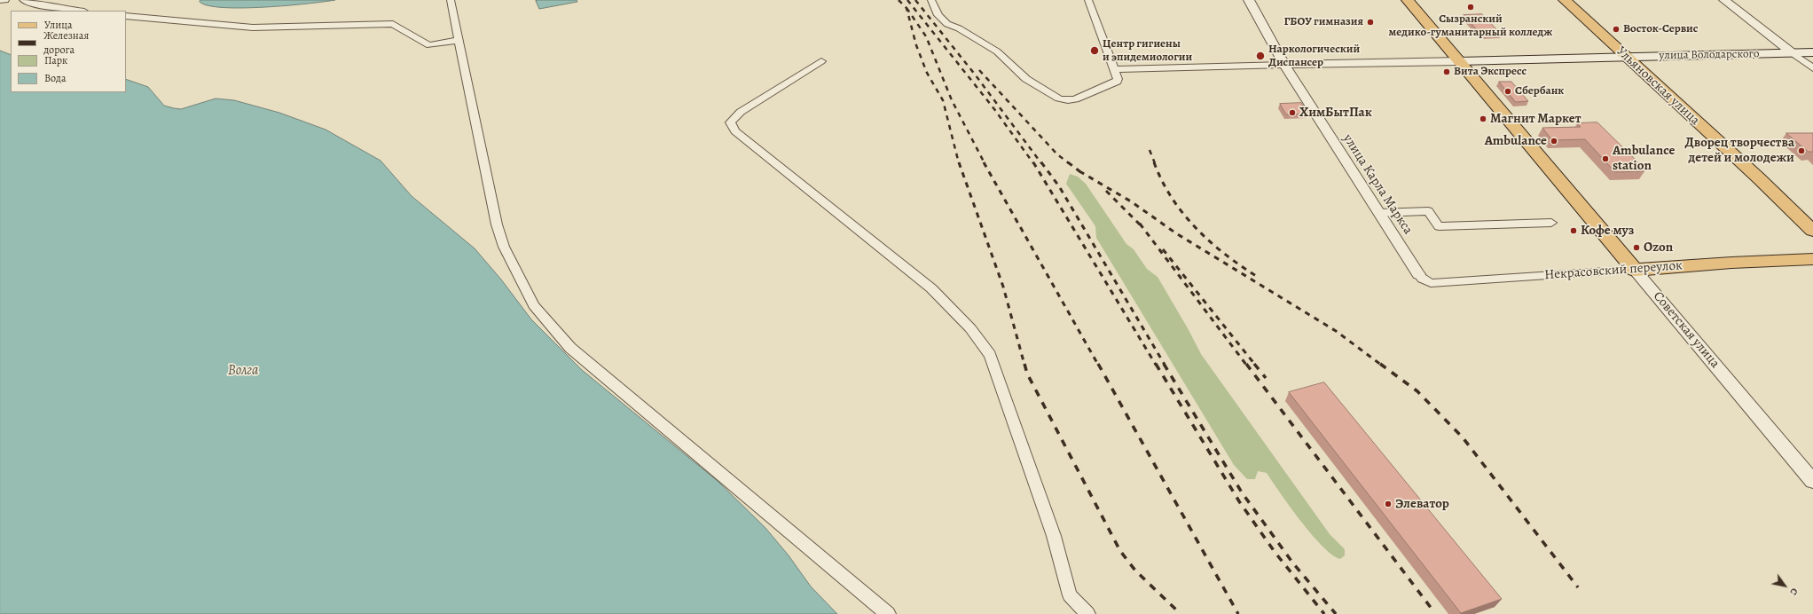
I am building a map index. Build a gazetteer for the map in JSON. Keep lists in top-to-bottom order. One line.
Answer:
{"streets":{"main road":["улица Володарского","Ульяновская улица","Некрасовский переулок","Советская улица"],"street":["улица Карла Маркса"]},"crossings":[["улица Володарского","Ульяновская улица"],["улица Володарского","улица Карла Маркса"],["улица Володарского","Советская улица"],["улица Карла Маркса","Некрасовский переулок"],["Некрасовский переулок","Советская улица"]],"water":["Волга"],"places":["Сызранский медико-гуманитарный колледж","ГБОУ гимназия","Восток-Сервис","Центр гигиены и эпидемиологии","Наркологический Диспансер","Вита Экспресс","Сбербанк","ХимБытПак","Магнит Маркет","Ambulance","Дворец творчества детей и молодежи","Ambulance station","Кофе муз","Ozon","Элеватор"],"legend":["Улица","Железная дорога","Парк","Вода"],"north":"bottom right"}
